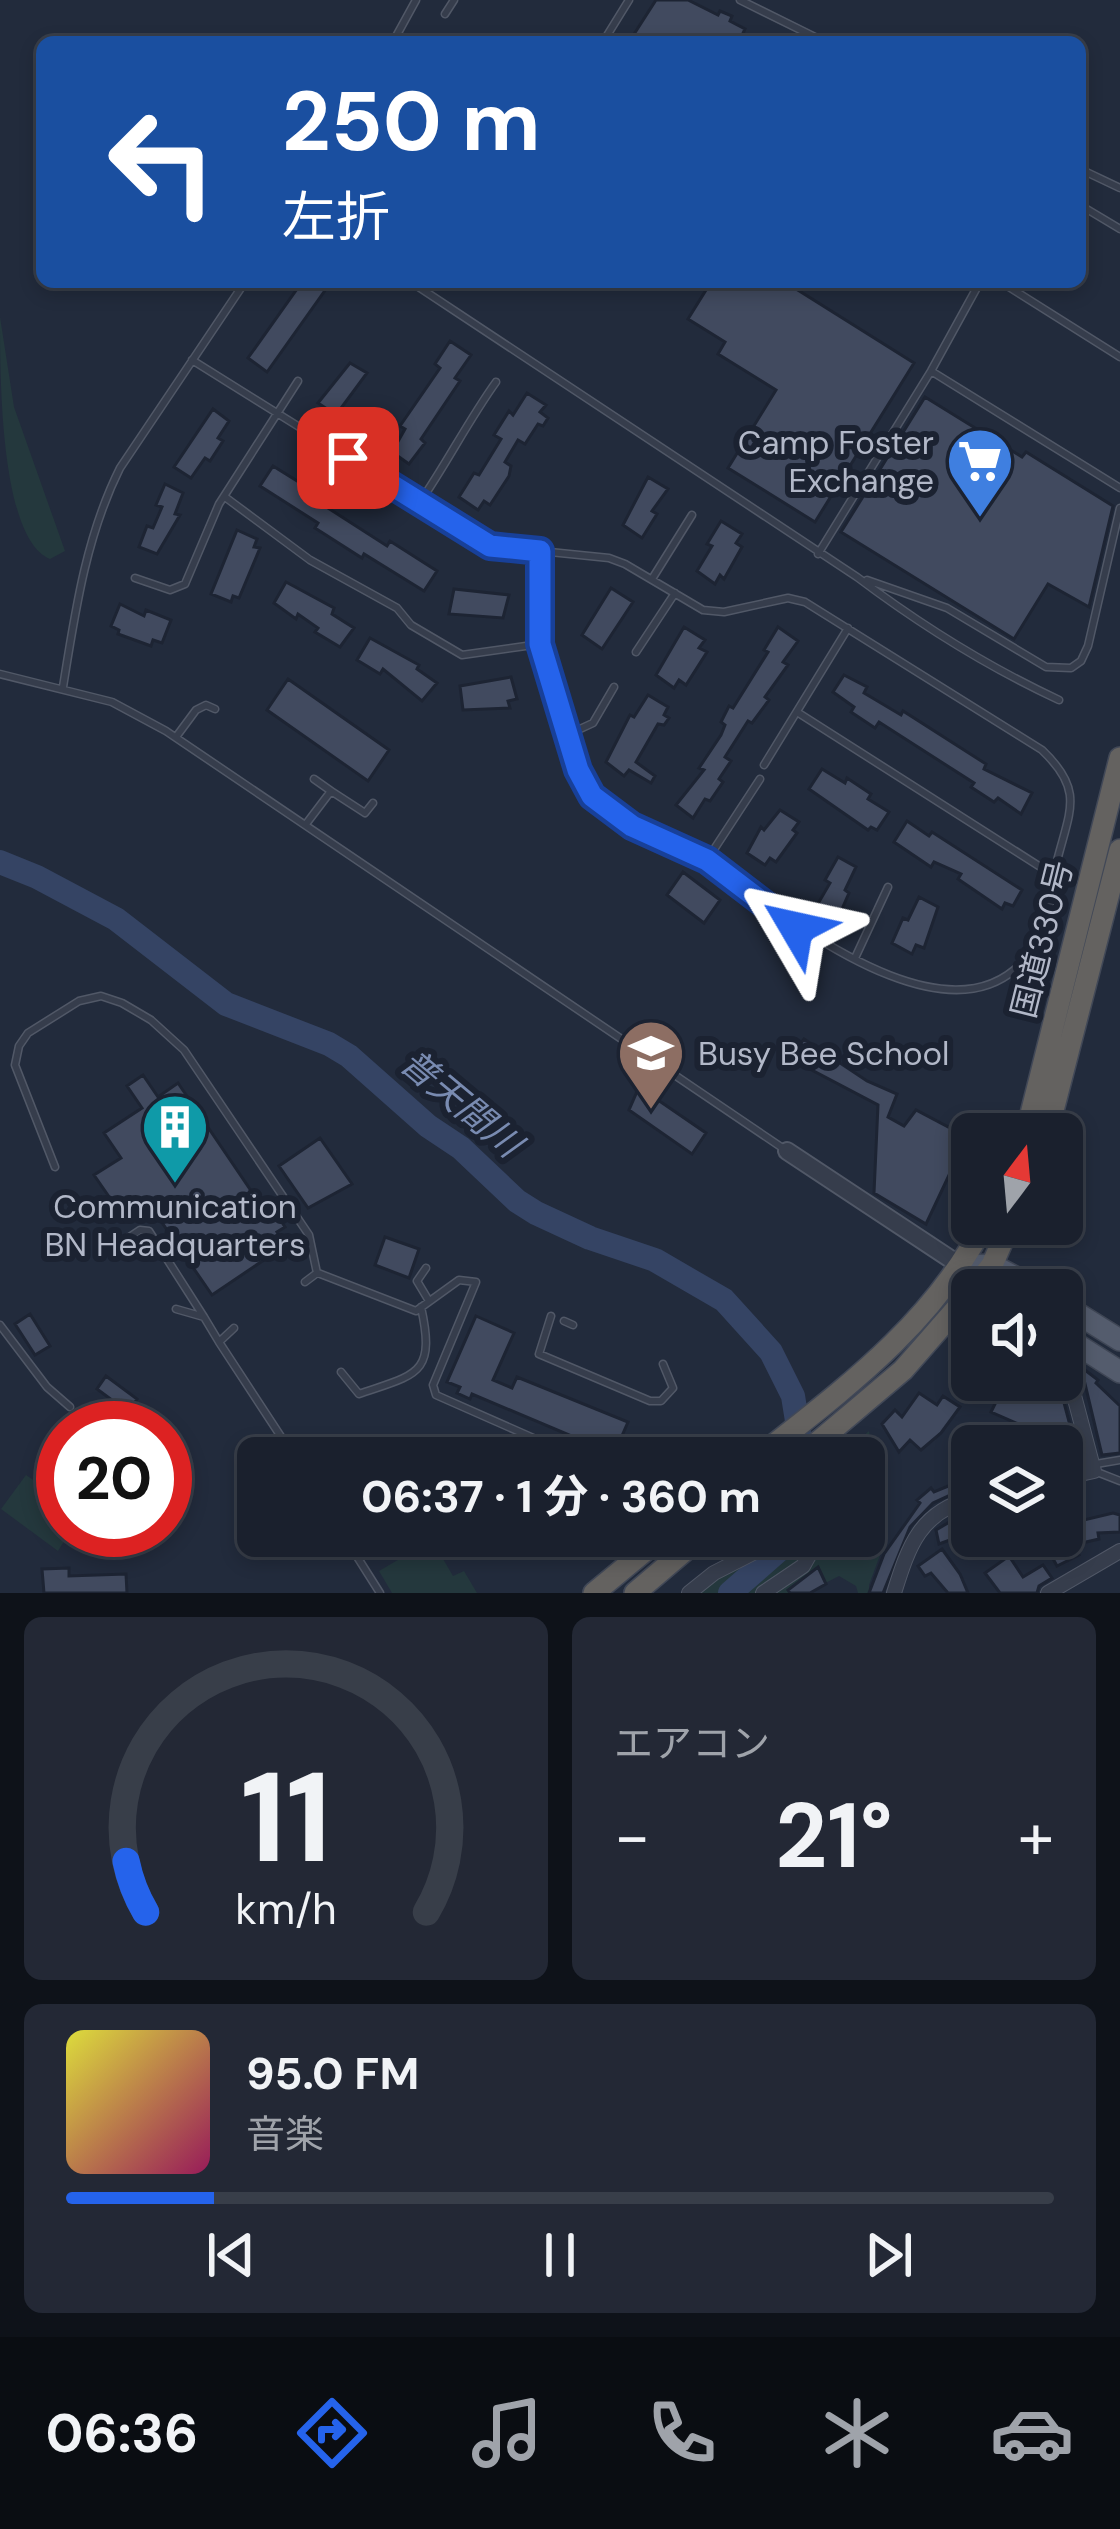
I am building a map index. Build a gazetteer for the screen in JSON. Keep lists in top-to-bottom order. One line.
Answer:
{"streets":{"highway":["国道330号"]},"water":["普天間川"],"places":{"supermarket":["Camp Foster Exchange"],"school or university":["Busy Bee School"],"building":["Communication BN Headquarters"]},"north":"top","page":{"turn":["250 m","左折"],"limit":"20","trip":"06:37 · 1 分 · 360 m","tile":"エアコン","heat":["−","21°","+"],"song":["95.0 FM","音楽"],"tabs":"06:36","gauge":["11","km/h"]}}
